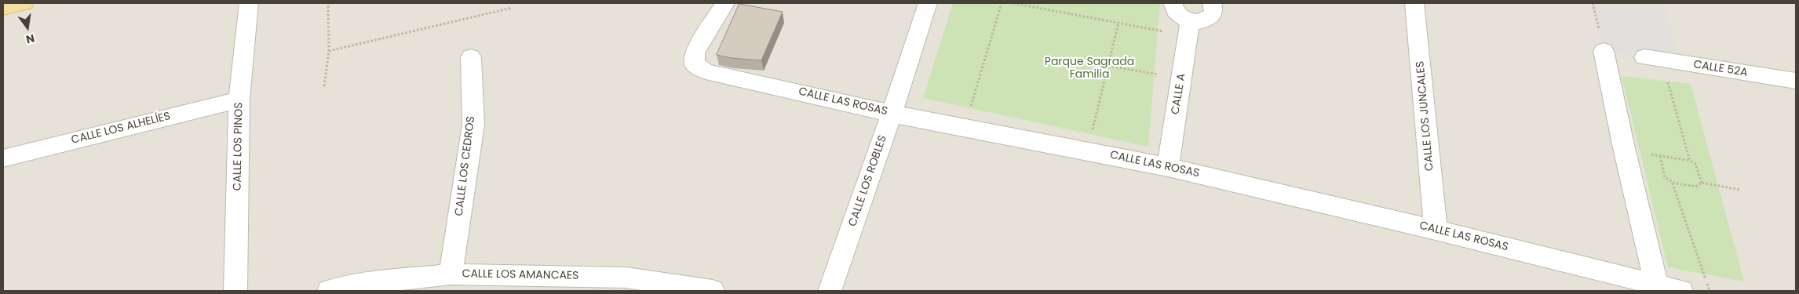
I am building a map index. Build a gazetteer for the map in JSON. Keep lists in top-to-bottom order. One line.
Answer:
{"streets":{"street":["CALLE 52A","CALLE A","CALLE LAS ROSAS","CALLE LOS JUNCALES","CALLE LOS ALHELÍES","CALLE LOS PINOS","CALLE LOS CEDROS","CALLE LOS ROBLES","CALLE LOS AMANCAES"]},"crossings":[["CALLE A","CALLE LAS ROSAS"],["CALLE LAS ROSAS","CALLE LOS JUNCALES"],["CALLE LAS ROSAS","CALLE LOS ROBLES"],["CALLE LOS ALHELÍES","CALLE LOS PINOS"],["CALLE LOS CEDROS","CALLE LOS AMANCAES"]],"parks":["Parque Sagrada Familia"],"north":"bottom"}
